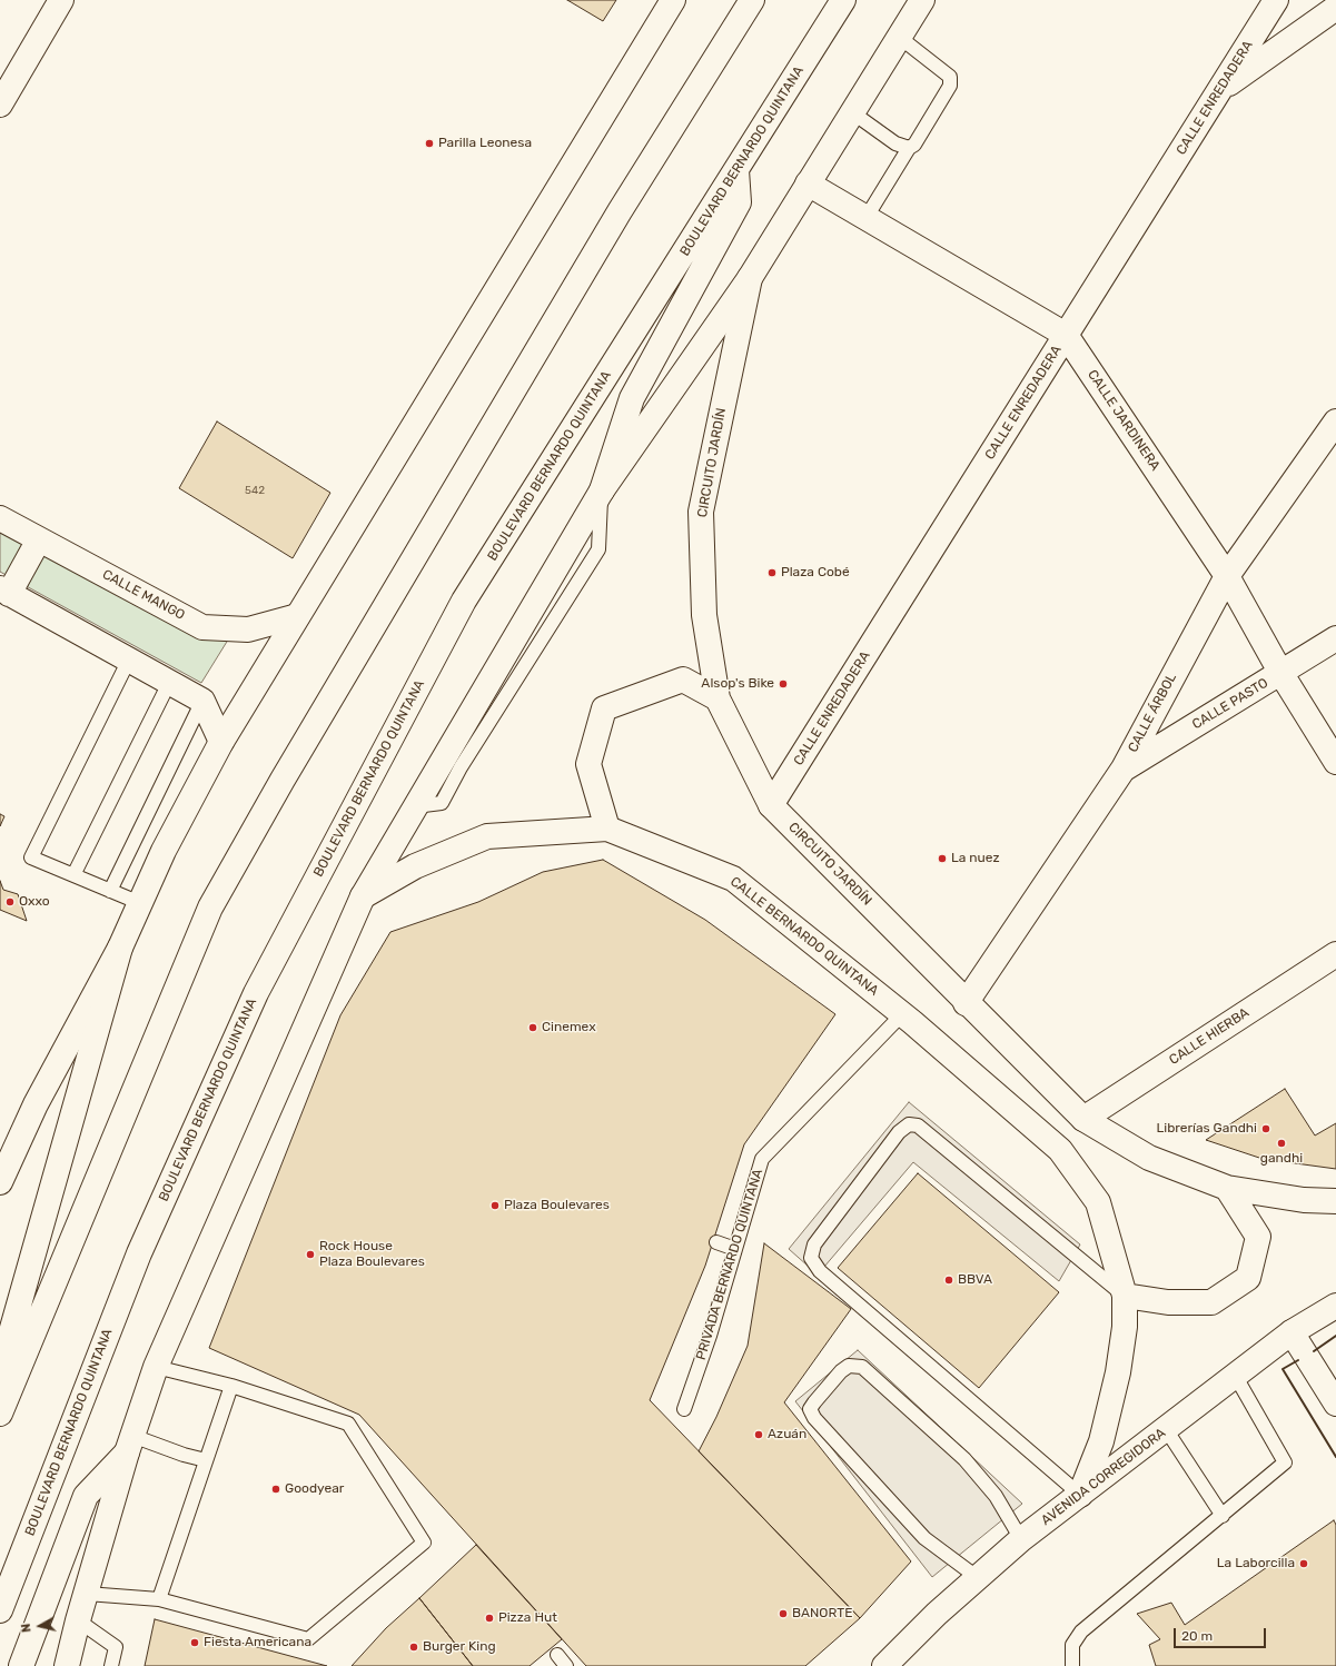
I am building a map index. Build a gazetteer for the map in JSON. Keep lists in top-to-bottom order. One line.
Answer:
{"streets":{"main road":["CALLE ENREDADERA","BOULEVARD BERNARDO QUINTANA","CALLE JARDINERA","CIRCUITO JARDÍN","CALLE MANGO","CALLE PASTO","CALLE ÁRBOL","CALLE BERNARDO QUINTANA","CALLE HIERBA","AVENIDA CORREGIDORA"],"lane":["PRIVADA BERNARDO QUINTANA"]},"crossings":[["CALLE ENREDADERA","CALLE JARDINERA"],["CALLE ENREDADERA","CIRCUITO JARDÍN"],["CALLE JARDINERA","CALLE PASTO"],["CALLE JARDINERA","CALLE ÁRBOL"],["CIRCUITO JARDÍN","CALLE ÁRBOL"],["CIRCUITO JARDÍN","CALLE HIERBA"],["CALLE PASTO","CALLE ÁRBOL"],["CALLE BERNARDO QUINTANA","PRIVADA BERNARDO QUINTANA"]],"places":["Parilla Leonesa","Plaza Cobé","Alsop's Bike","La nuez","Oxxo","Cinemex","Librerías Gandhi","gandhi","Plaza Boulevares","Rock House Plaza Boulevares","BBVA","Azuán","Goodyear","La Laborcilla","BANORTE","Pizza Hut","Fiesta Americana","Burger King"],"house_numbers":["542"],"scale_bar":"20 m","north":"left"}
